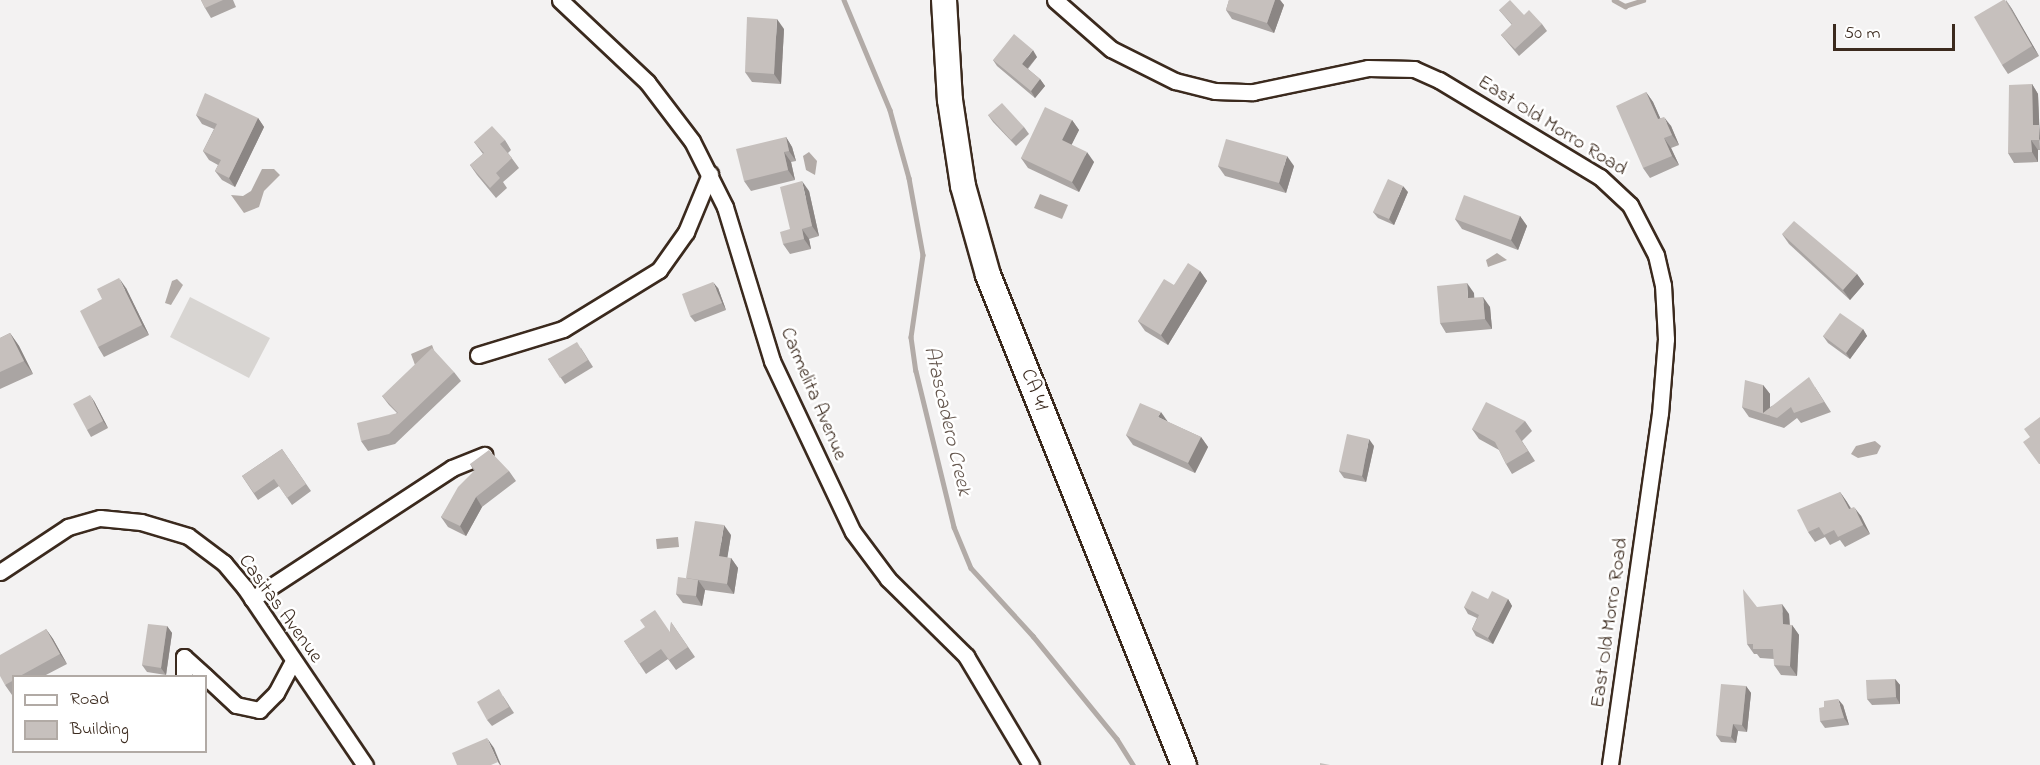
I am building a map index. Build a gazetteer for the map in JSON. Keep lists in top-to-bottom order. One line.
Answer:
{"streets":{"main road":["CA 41"],"street":["East Old Morro Road","Carmelita Avenue","Casitas Avenue"]},"water":["Atascadero Creek"],"legend":["Road","Building"],"scale_bar":"50 m"}
